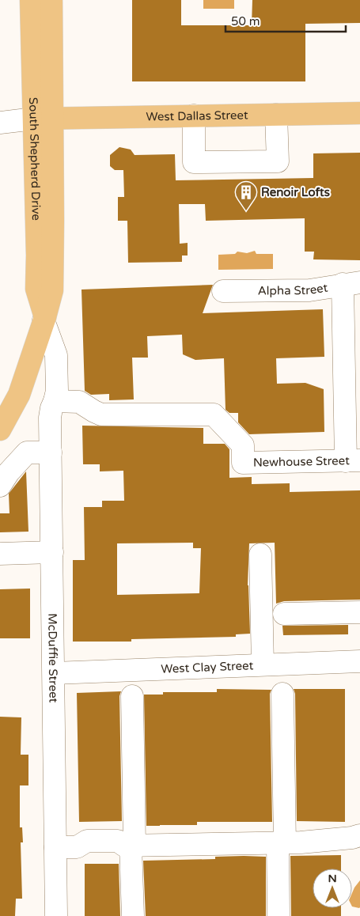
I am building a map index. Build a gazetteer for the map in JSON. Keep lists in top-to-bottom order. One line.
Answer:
{"streets":{"main road":["West Dallas Street","South Shepherd Drive"],"street":["Alpha Street","Newhouse Street","McDuffie Street","West Clay Street"]},"crossings":[["West Dallas Street","South Shepherd Drive"],["South Shepherd Drive","McDuffie Street"],["Newhouse Street","McDuffie Street"],["McDuffie Street","West Clay Street"]],"places":{"building":["Renoir Lofts"]},"scale_bar":"50 m","north":"top"}
